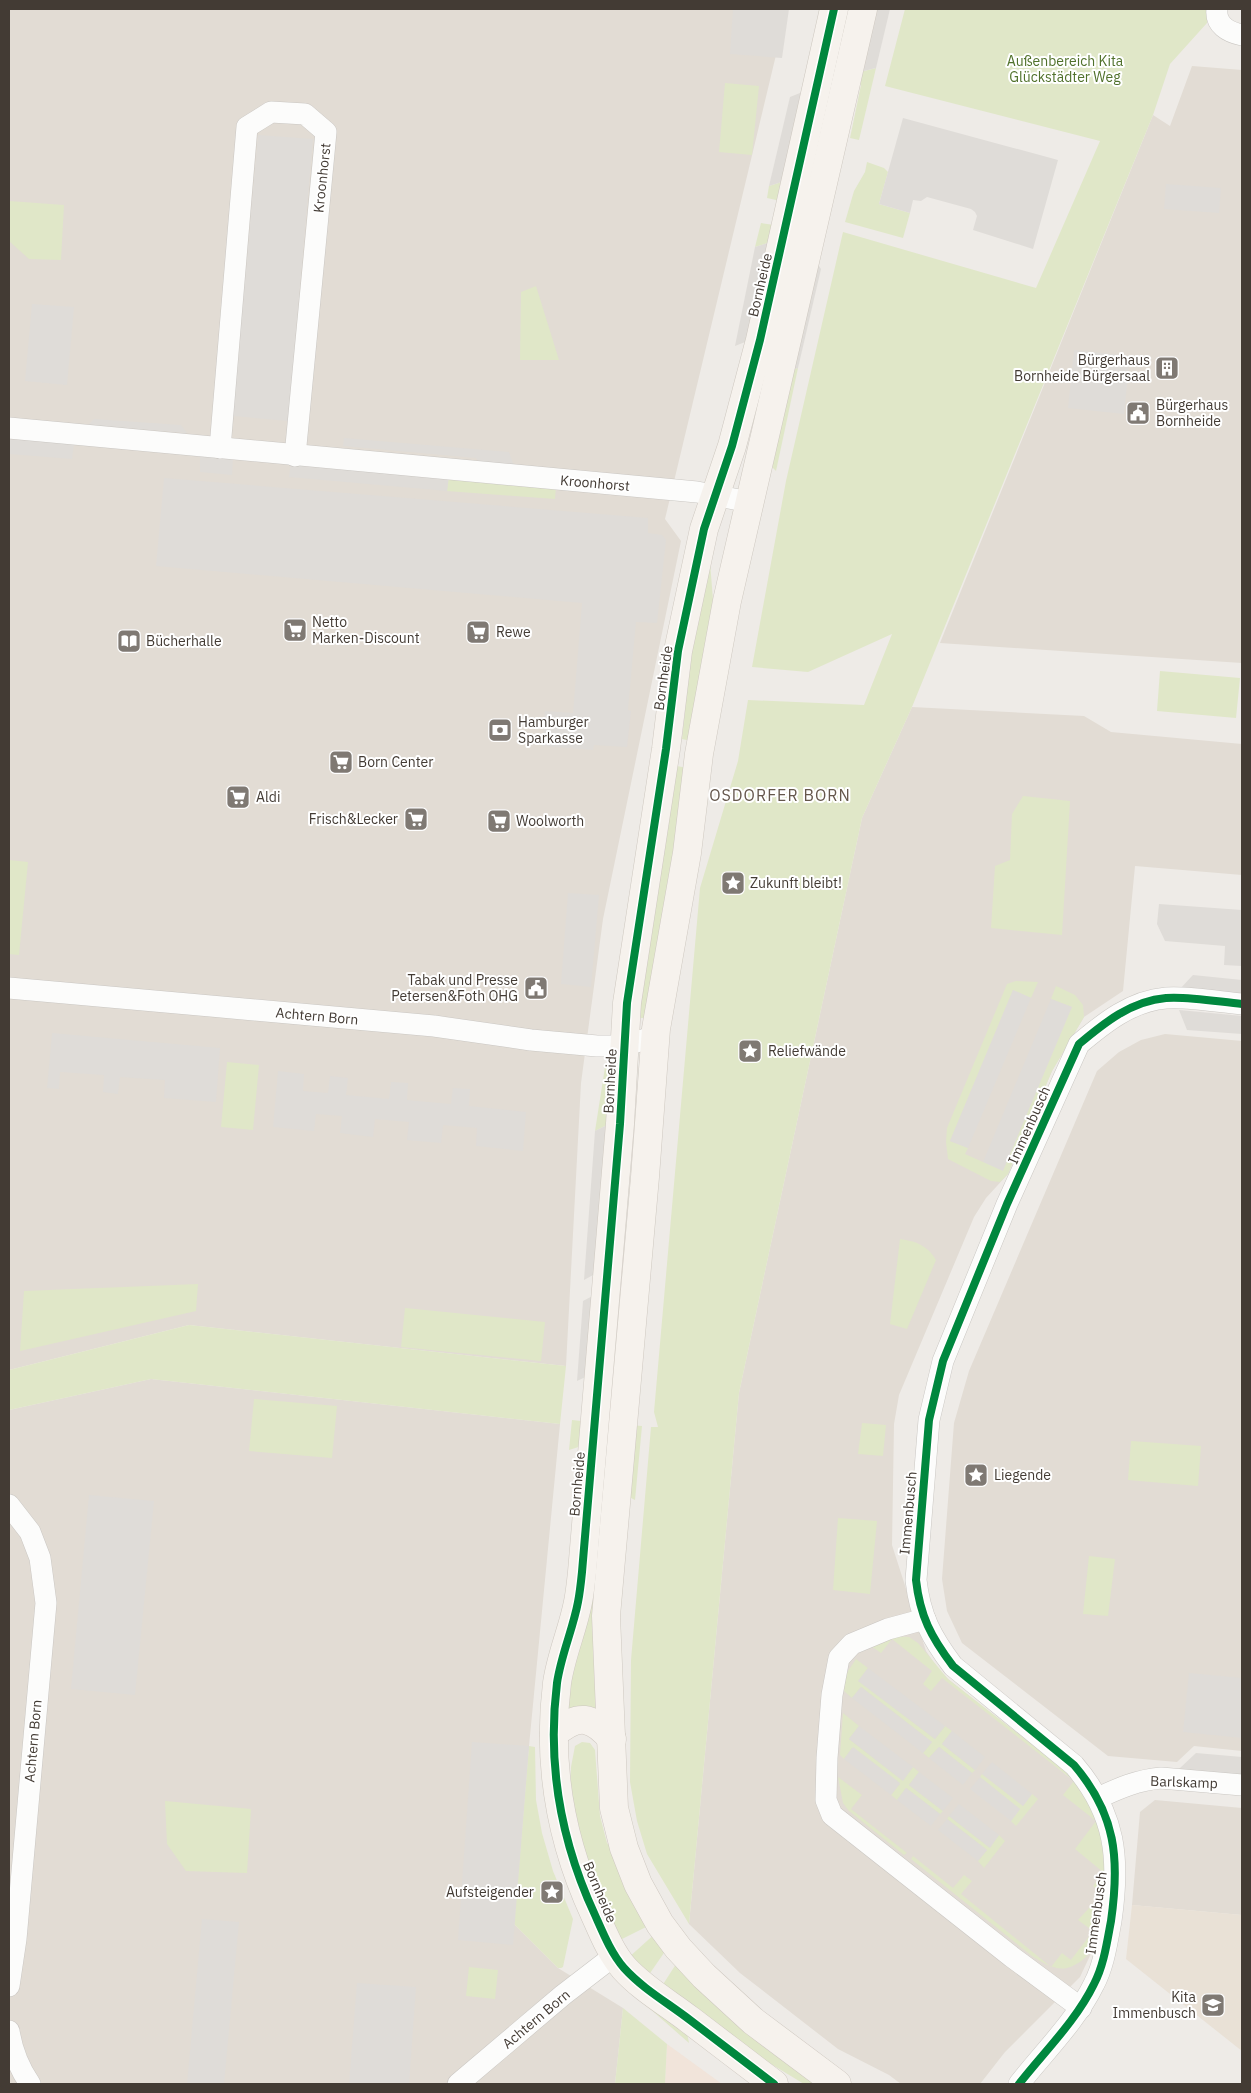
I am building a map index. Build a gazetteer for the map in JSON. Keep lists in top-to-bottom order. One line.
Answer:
{"streets":{"street":["Kroonhorst","Bornheide","Achtern Born","Immenbusch","Barlskamp"]},"crossings":[["Kroonhorst","Bornheide"],["Bornheide","Achtern Born"],["Immenbusch","Barlskamp"]],"districts":["OSDORFER BORN"],"parks":["Außenbereich Kita Glückstädter Weg"],"places":{"building":["Bürgerhaus Bornheide Bürgersaal"],"public building":["Bürgerhaus Bornheide","Tabak und Presse Petersen&Foth OHG"],"supermarket":["Netto Marken-Discount","Rewe","Born Center","Aldi","Frisch&Lecker","Woolworth"],"library":["Bücherhalle"],"bank":["Hamburger Sparkasse"],"place":["Zukunft bleibt!","Reliefwände","Liegende","Aufsteigender"],"school or university":["Kita Immenbusch"]}}
